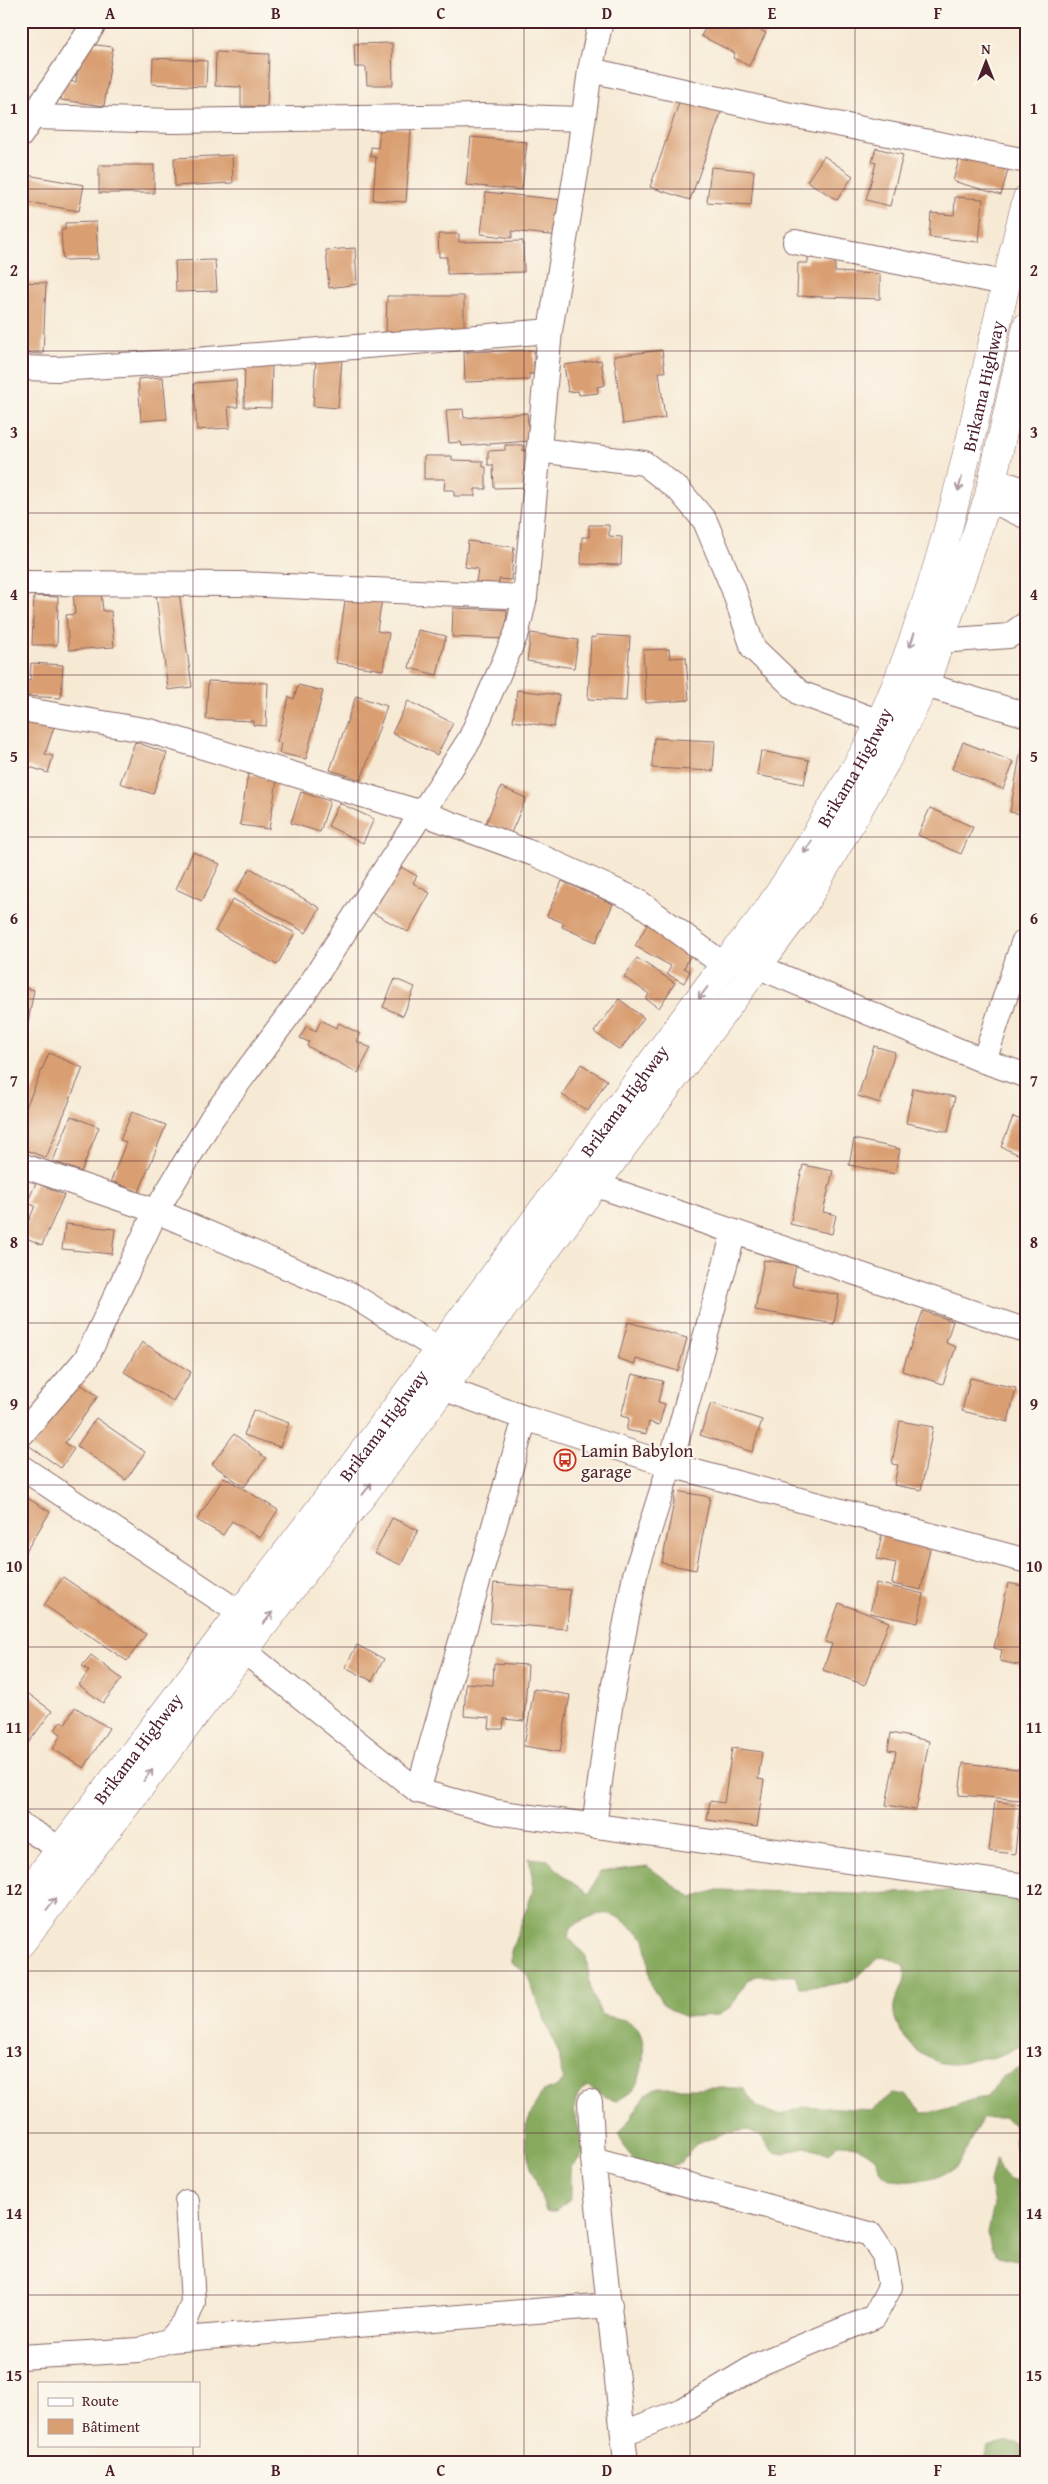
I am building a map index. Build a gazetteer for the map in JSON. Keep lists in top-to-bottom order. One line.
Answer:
{"streets":{"highway":["Brikama Highway"]},"places":{"bus stop":["Lamin Babylon garage"]},"legend":["Route","Bâtiment"],"north":"top","grid":{"columns":["A","B","C","D","E","F"],"rows":["1","2","3","4","5","6","7","8","9","10","11","12","13","14","15"]}}
